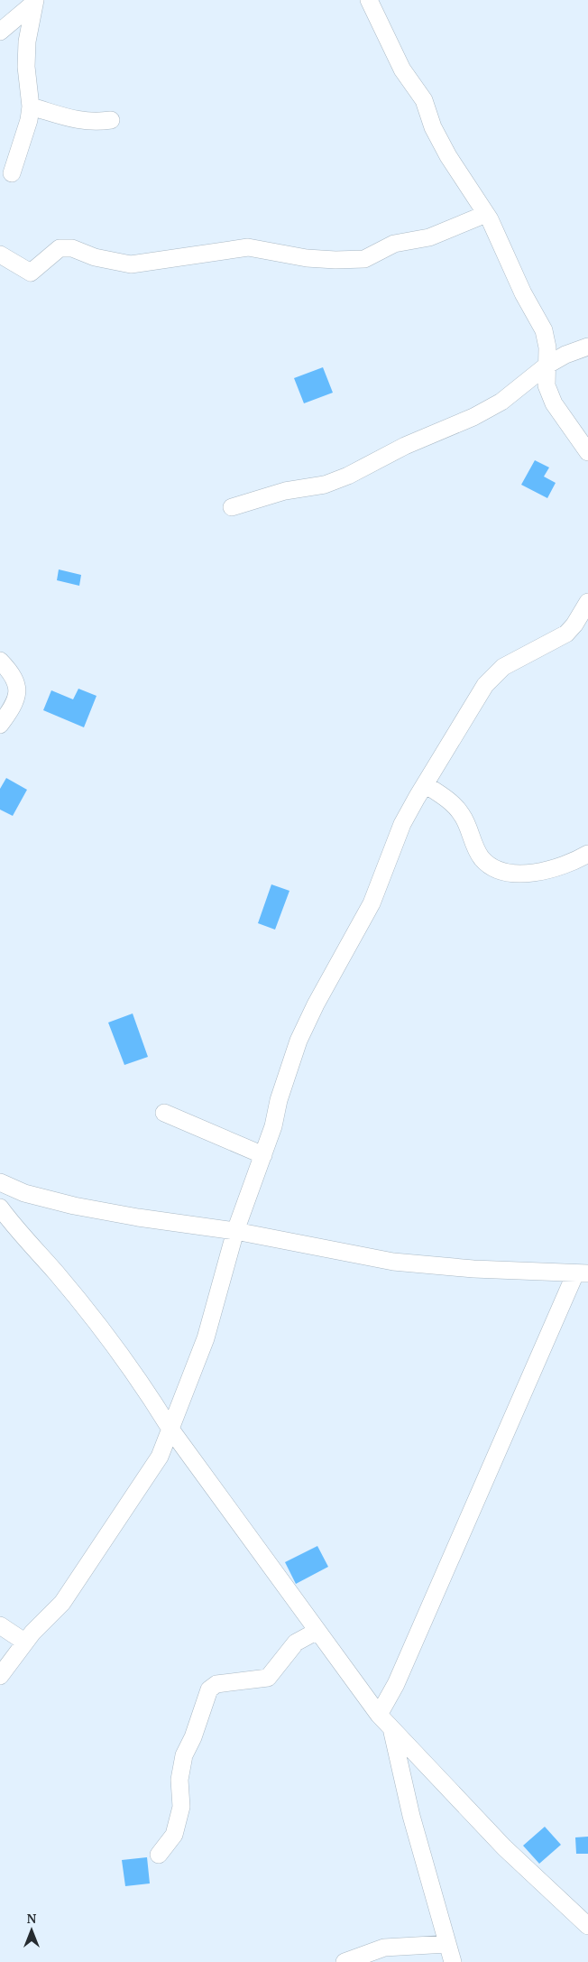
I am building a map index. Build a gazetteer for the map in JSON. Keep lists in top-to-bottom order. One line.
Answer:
{"north":"top"}
